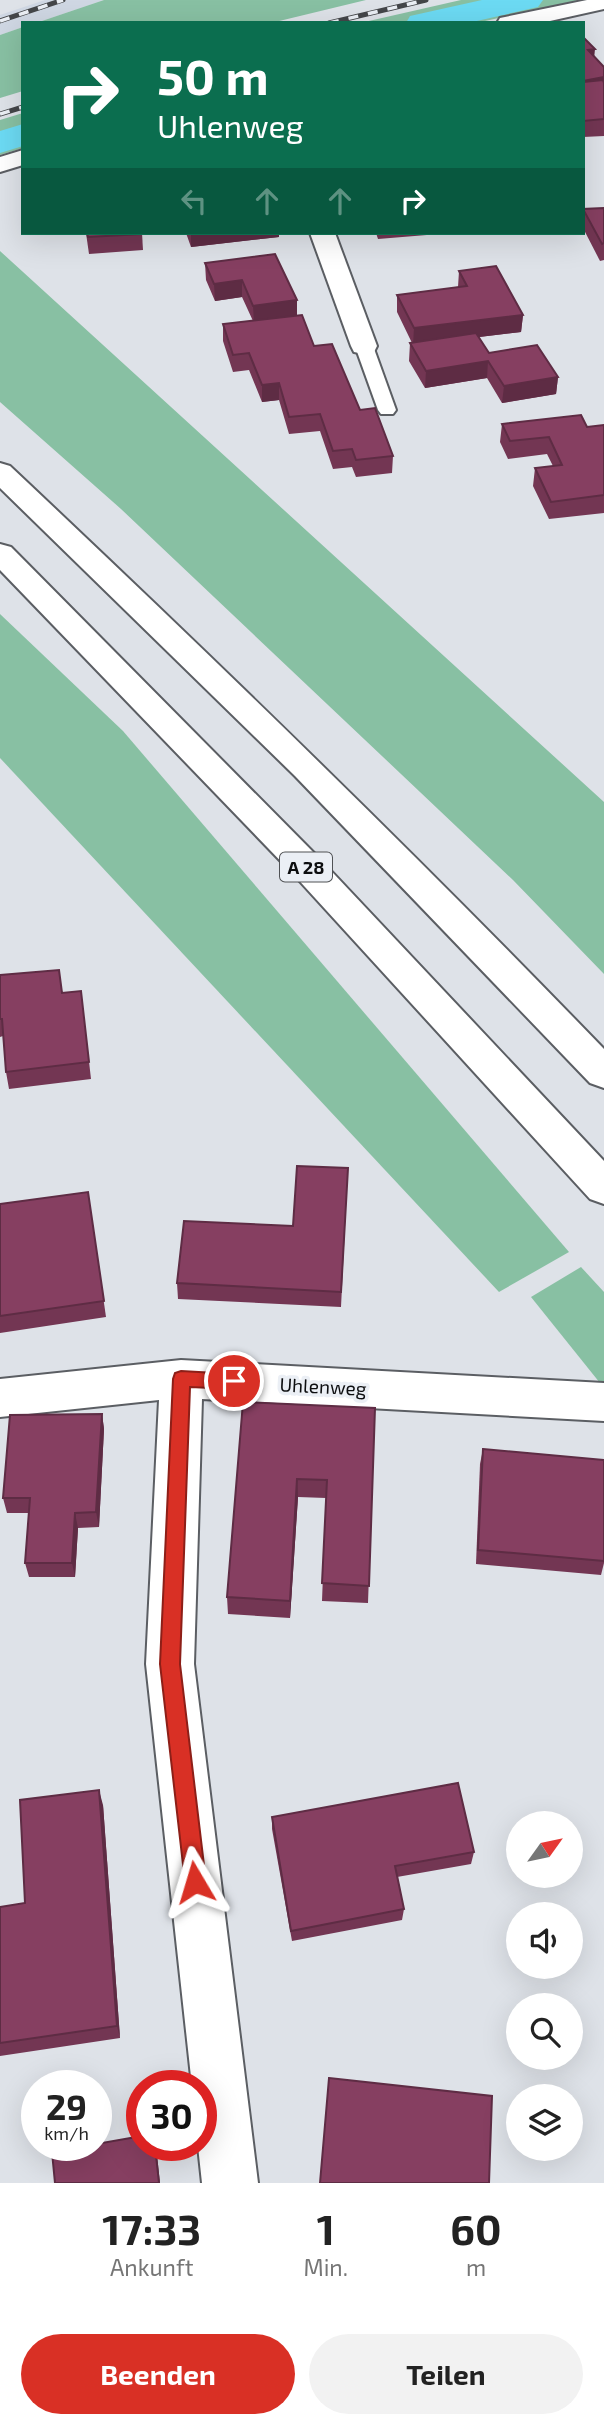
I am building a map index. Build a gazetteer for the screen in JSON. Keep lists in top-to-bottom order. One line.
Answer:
{"streets":{"main road":["A 28","Uhlenweg"]},"north":"top right","page":{"turn":["50 m","Uhlenweg"],"speed":"29 km/h","limit":"30","eta":["17:33","Ankunft","1","Min.","60","m"],"buttons":["Beenden","Teilen"]}}
